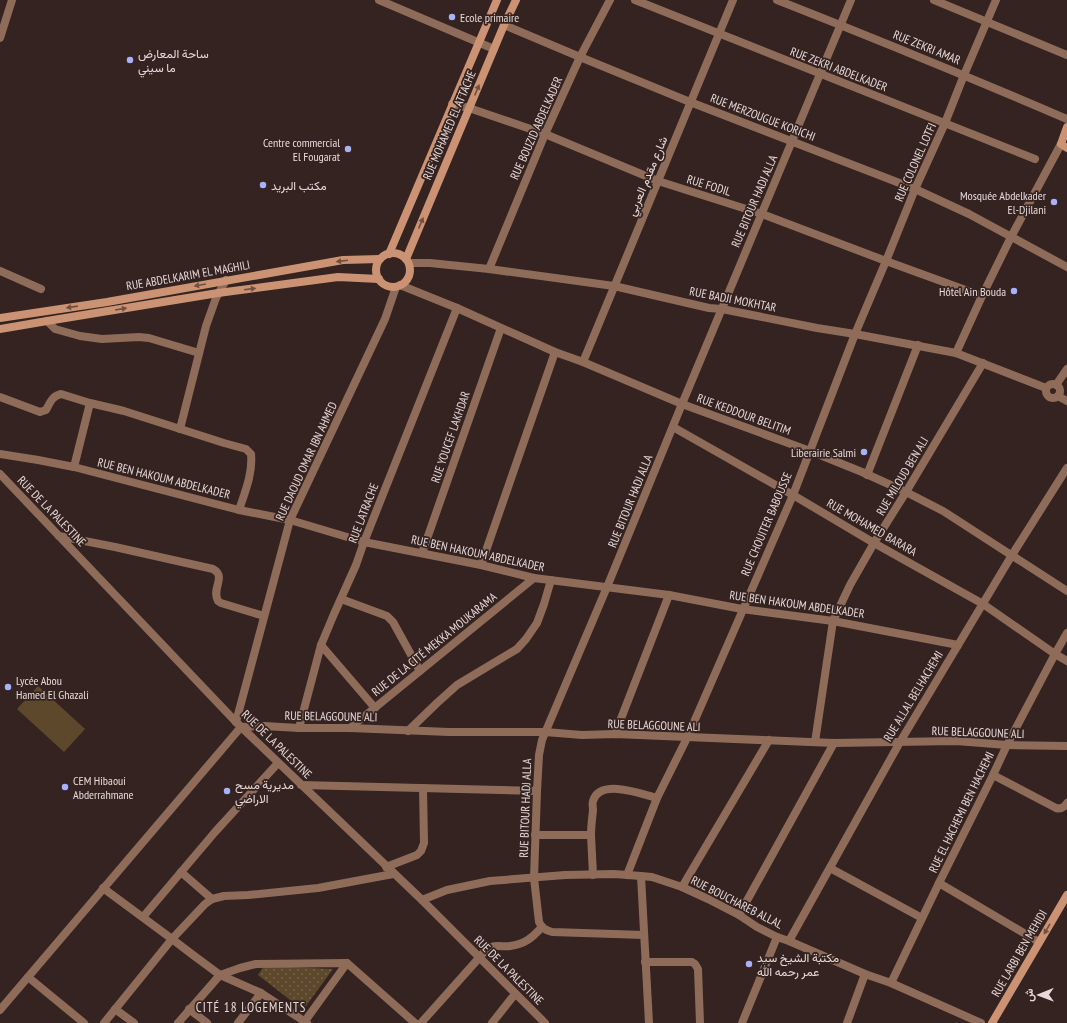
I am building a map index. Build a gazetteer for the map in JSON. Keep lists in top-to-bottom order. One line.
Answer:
{"streets":{"street":["RUE ZEKRI AMAR","RUE ZEKRI ABDELKADER","RUE MERZOUGUE KORICHI","RUE MOHAMED EL ATTACHE","RUE BOUZID ABDELKADER","RUE COLONEL LOTFI","شارع مقدم العربي","RUE FODIL","RUE BITOUR HADJ ALLA","RUE ABDELKARIM EL MAGHILI","RUE BADJI MOKHTAR","RUE KEDDOUR BELITIM","RUE YOUCEF LAKHDAR","RUE DAOUD OMAR IBN AHMED","RUE MILOUD BEN ALI","RUE BEN HAKOUM ABDELKADER","RUE DE LA PALESTINE","RUE LATRACHE","RUE CHOUITER BABOUSSE","RUE MOHAMED BARARA","RUE DE LA CITÉ MEKKA MOUKARAMA","RUE ALLAL BELHACHEMI","RUE BELAGGOUNE ALI","RUE EL HACHEMI BEN HACHEMI","RUE BOUCHAREB ALLAL","RUE LARBI BEN MEHIDI"]},"crossings":[["RUE ZEKRI AMAR","RUE COLONEL LOTFI"],["RUE ZEKRI AMAR","RUE BITOUR HADJ ALLA"],["RUE ZEKRI ABDELKADER","RUE COLONEL LOTFI"],["RUE ZEKRI ABDELKADER","شارع مقدم العربي"],["RUE ZEKRI ABDELKADER","RUE BITOUR HADJ ALLA"],["RUE MERZOUGUE KORICHI","RUE MOHAMED EL ATTACHE"],["RUE MERZOUGUE KORICHI","RUE BOUZID ABDELKADER"],["RUE MERZOUGUE KORICHI","RUE COLONEL LOTFI"],["RUE MERZOUGUE KORICHI","شارع مقدم العربي"],["RUE MERZOUGUE KORICHI","RUE BITOUR HADJ ALLA"],["RUE MOHAMED EL ATTACHE","RUE FODIL"],["RUE MOHAMED EL ATTACHE","RUE ABDELKARIM EL MAGHILI"],["RUE MOHAMED EL ATTACHE","RUE BADJI MOKHTAR"],["RUE MOHAMED EL ATTACHE","RUE KEDDOUR BELITIM"],["RUE MOHAMED EL ATTACHE","RUE DAOUD OMAR IBN AHMED"],["RUE BOUZID ABDELKADER","RUE FODIL"],["RUE BOUZID ABDELKADER","RUE BADJI MOKHTAR"],["RUE COLONEL LOTFI","RUE FODIL"],["RUE COLONEL LOTFI","RUE BADJI MOKHTAR"],["RUE COLONEL LOTFI","RUE CHOUITER BABOUSSE"],["شارع مقدم العربي","RUE FODIL"],["شارع مقدم العربي","RUE BADJI MOKHTAR"],["شارع مقدم العربي","RUE KEDDOUR BELITIM"],["RUE FODIL","RUE BITOUR HADJ ALLA"],["RUE BITOUR HADJ ALLA","RUE BADJI MOKHTAR"],["RUE BITOUR HADJ ALLA","RUE KEDDOUR BELITIM"],["RUE BITOUR HADJ ALLA","RUE BEN HAKOUM ABDELKADER"],["RUE BITOUR HADJ ALLA","RUE MOHAMED BARARA"],["RUE BITOUR HADJ ALLA","RUE BELAGGOUNE ALI"],["RUE BITOUR HADJ ALLA","RUE BOUCHAREB ALLAL"],["RUE ABDELKARIM EL MAGHILI","RUE BADJI MOKHTAR"],["RUE ABDELKARIM EL MAGHILI","RUE KEDDOUR BELITIM"],["RUE ABDELKARIM EL MAGHILI","RUE DAOUD OMAR IBN AHMED"],["RUE BADJI MOKHTAR","RUE KEDDOUR BELITIM"],["RUE BADJI MOKHTAR","RUE DAOUD OMAR IBN AHMED"],["RUE BADJI MOKHTAR","RUE MILOUD BEN ALI"],["RUE BADJI MOKHTAR","RUE CHOUITER BABOUSSE"],["RUE KEDDOUR BELITIM","RUE YOUCEF LAKHDAR"],["RUE KEDDOUR BELITIM","RUE DAOUD OMAR IBN AHMED"],["RUE KEDDOUR BELITIM","RUE MILOUD BEN ALI"],["RUE KEDDOUR BELITIM","RUE LATRACHE"],["RUE KEDDOUR BELITIM","RUE CHOUITER BABOUSSE"],["RUE KEDDOUR BELITIM","RUE ALLAL BELHACHEMI"],["RUE YOUCEF LAKHDAR","RUE BEN HAKOUM ABDELKADER"],["RUE DAOUD OMAR IBN AHMED","RUE BEN HAKOUM ABDELKADER"],["RUE DAOUD OMAR IBN AHMED","RUE DE LA PALESTINE"],["RUE DAOUD OMAR IBN AHMED","RUE BELAGGOUNE ALI"],["RUE MILOUD BEN ALI","RUE BEN HAKOUM ABDELKADER"],["RUE MILOUD BEN ALI","RUE MOHAMED BARARA"],["RUE MILOUD BEN ALI","RUE BELAGGOUNE ALI"],["RUE BEN HAKOUM ABDELKADER","RUE LATRACHE"],["RUE BEN HAKOUM ABDELKADER","RUE CHOUITER BABOUSSE"],["RUE BEN HAKOUM ABDELKADER","RUE DE LA CITÉ MEKKA MOUKARAMA"],["RUE BEN HAKOUM ABDELKADER","RUE ALLAL BELHACHEMI"],["RUE DE LA PALESTINE","RUE BELAGGOUNE ALI"],["RUE DE LA PALESTINE","RUE BOUCHAREB ALLAL"],["RUE LATRACHE","RUE BELAGGOUNE ALI"],["RUE CHOUITER BABOUSSE","RUE MOHAMED BARARA"],["RUE CHOUITER BABOUSSE","RUE BELAGGOUNE ALI"],["RUE CHOUITER BABOUSSE","RUE BOUCHAREB ALLAL"],["RUE MOHAMED BARARA","RUE ALLAL BELHACHEMI"],["RUE MOHAMED BARARA","RUE EL HACHEMI BEN HACHEMI"],["RUE DE LA CITÉ MEKKA MOUKARAMA","RUE BELAGGOUNE ALI"],["RUE ALLAL BELHACHEMI","RUE BELAGGOUNE ALI"],["RUE ALLAL BELHACHEMI","RUE BOUCHAREB ALLAL"],["RUE BELAGGOUNE ALI","RUE EL HACHEMI BEN HACHEMI"],["RUE EL HACHEMI BEN HACHEMI","RUE BOUCHAREB ALLAL"]],"one_way":["RUE LARBI BEN MEHIDI"],"districts":["CITÉ 18 LOGEMENTS"],"places":["Ecole primaire","ساحة المعارض ما سيني","Centre commercial El Fougarat","مكتب البريد","Mosquée Abdelkader El-Djilani","Hôtel Ain Bouda","Liberairie Salmi","Lycée Abou Hamed El Ghazali","CEM Hibaoui Abderrahmane","مديرية مسح الاراضي","مكتبة الشيخ سيد عمر رحمه الله"],"north":"left"}
